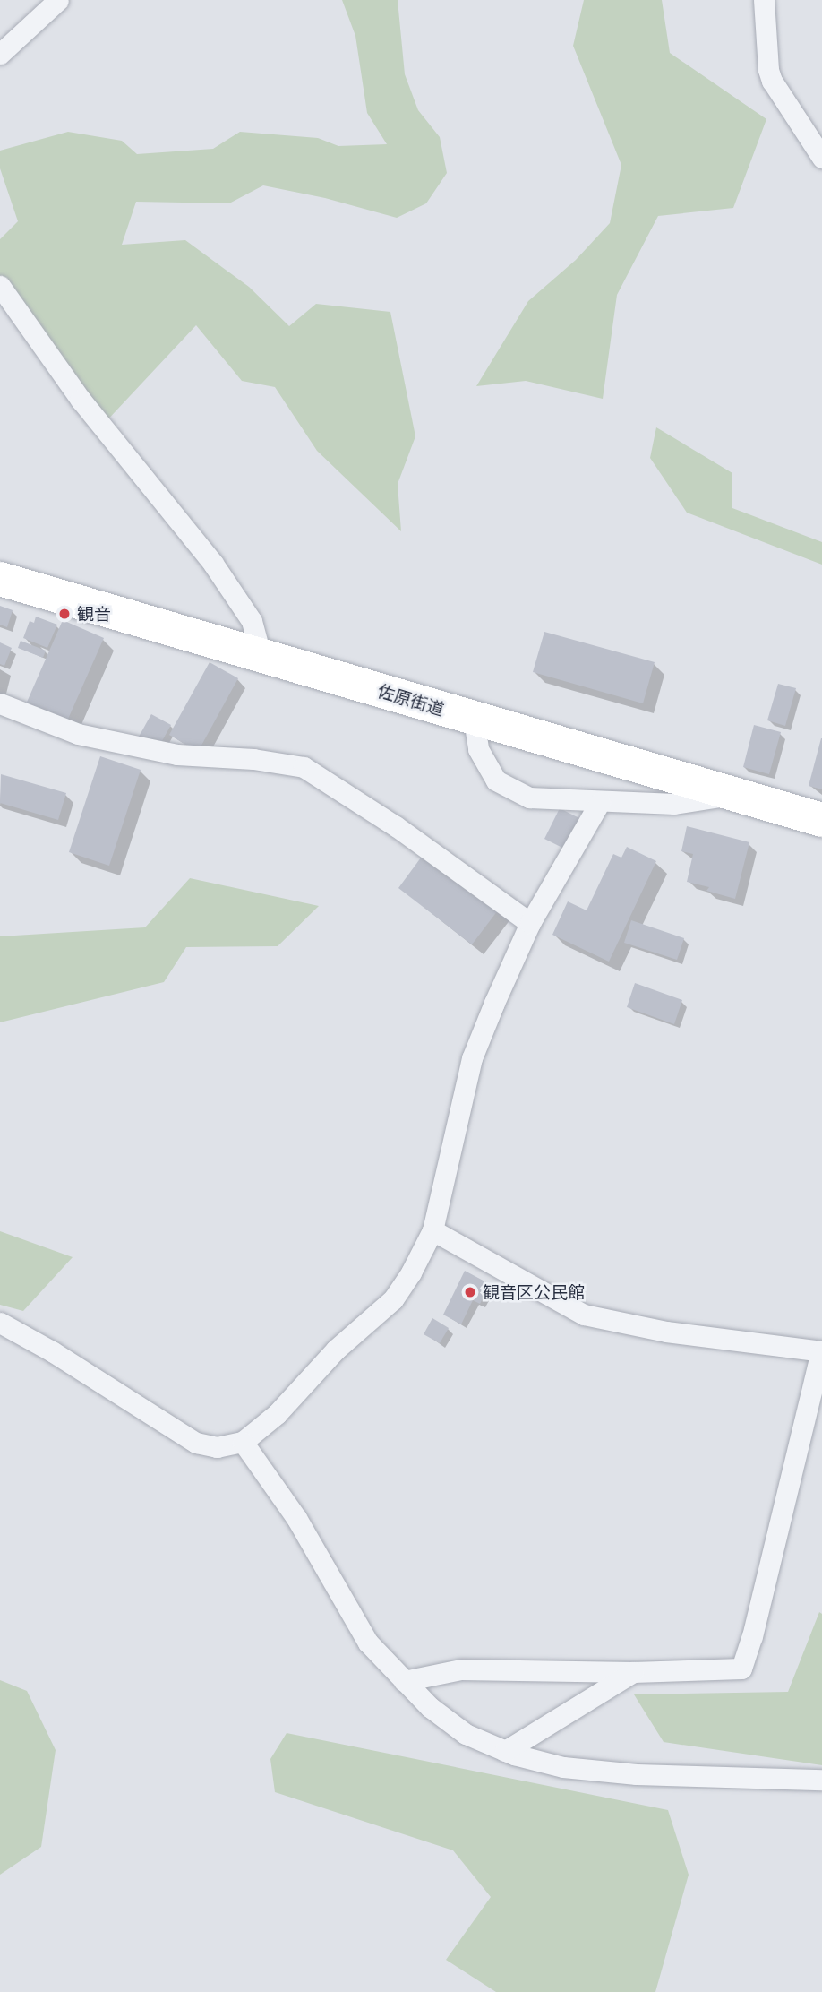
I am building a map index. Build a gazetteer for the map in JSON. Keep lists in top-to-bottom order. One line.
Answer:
{"streets":{"highway":["佐原街道"]},"places":["観音","観音区公民館"]}
